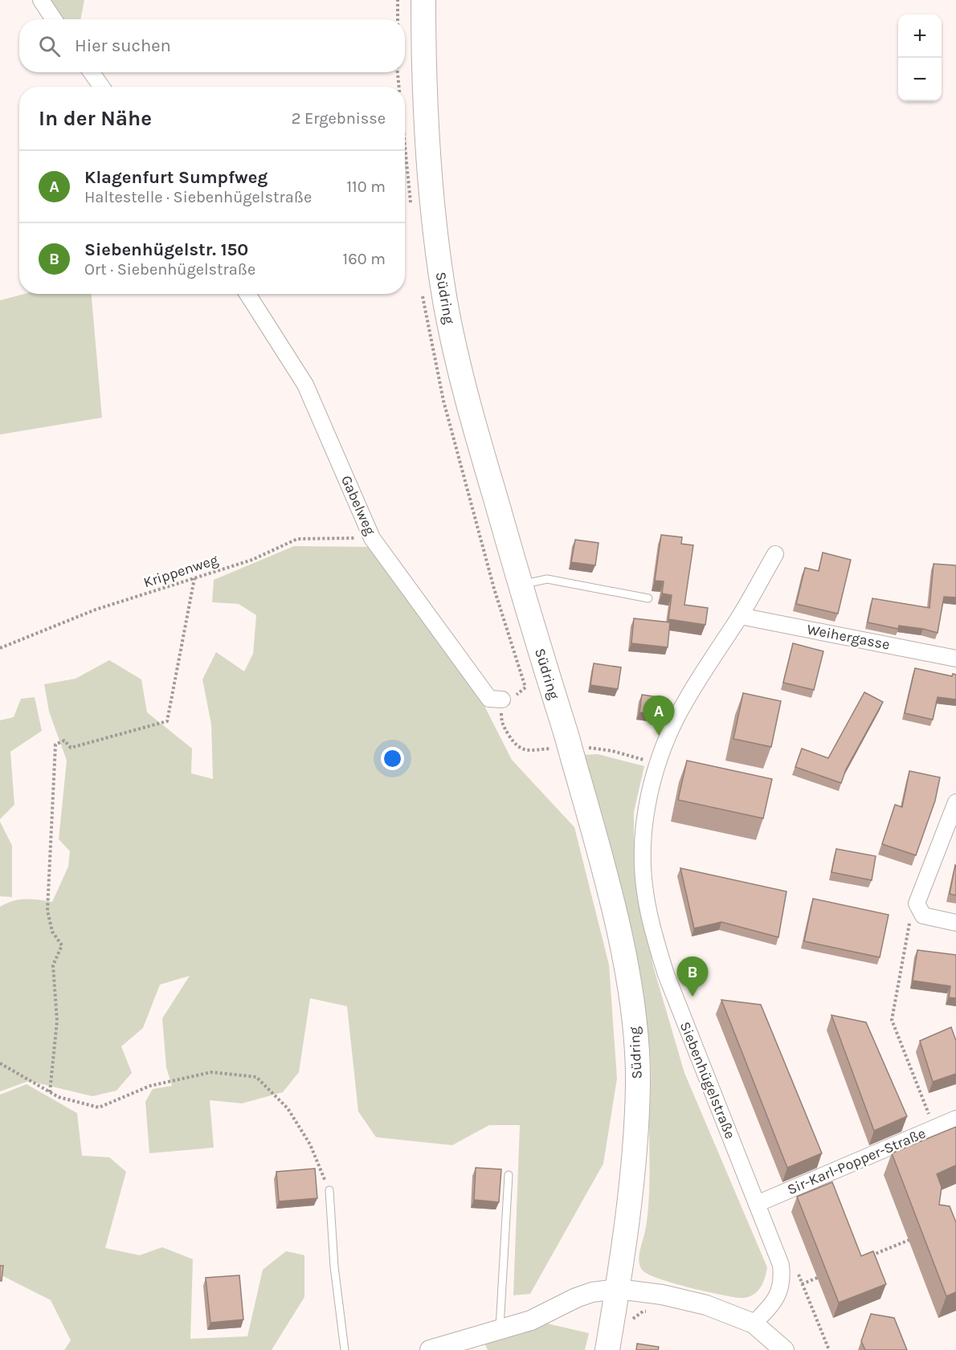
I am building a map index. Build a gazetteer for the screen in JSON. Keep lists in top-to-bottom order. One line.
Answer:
{"streets":{"main road":["Südring"],"street":["Gabelweg","Weihergasse","Siebenhügelstraße","Sir-Karl-Popper-Straße"],"path":["Krippenweg"]},"crossings":[["Gabelweg","Krippenweg"],["Weihergasse","Siebenhügelstraße"],["Siebenhügelstraße","Sir-Karl-Popper-Straße"]],"page":{"map_buttons":["+","−"],"search":"Hier suchen","heading":["In der Nähe","2 Ergebnisse"],"list":[{"mark":"A","name":"Klagenfurt Sumpfweg","note":"Haltestelle · Siebenhügelstraße","value":"110 m"},{"mark":"B","name":"Siebenhügelstr. 150","note":"Ort · Siebenhügelstraße","value":"160 m"}],"pins":["A","B"]}}
